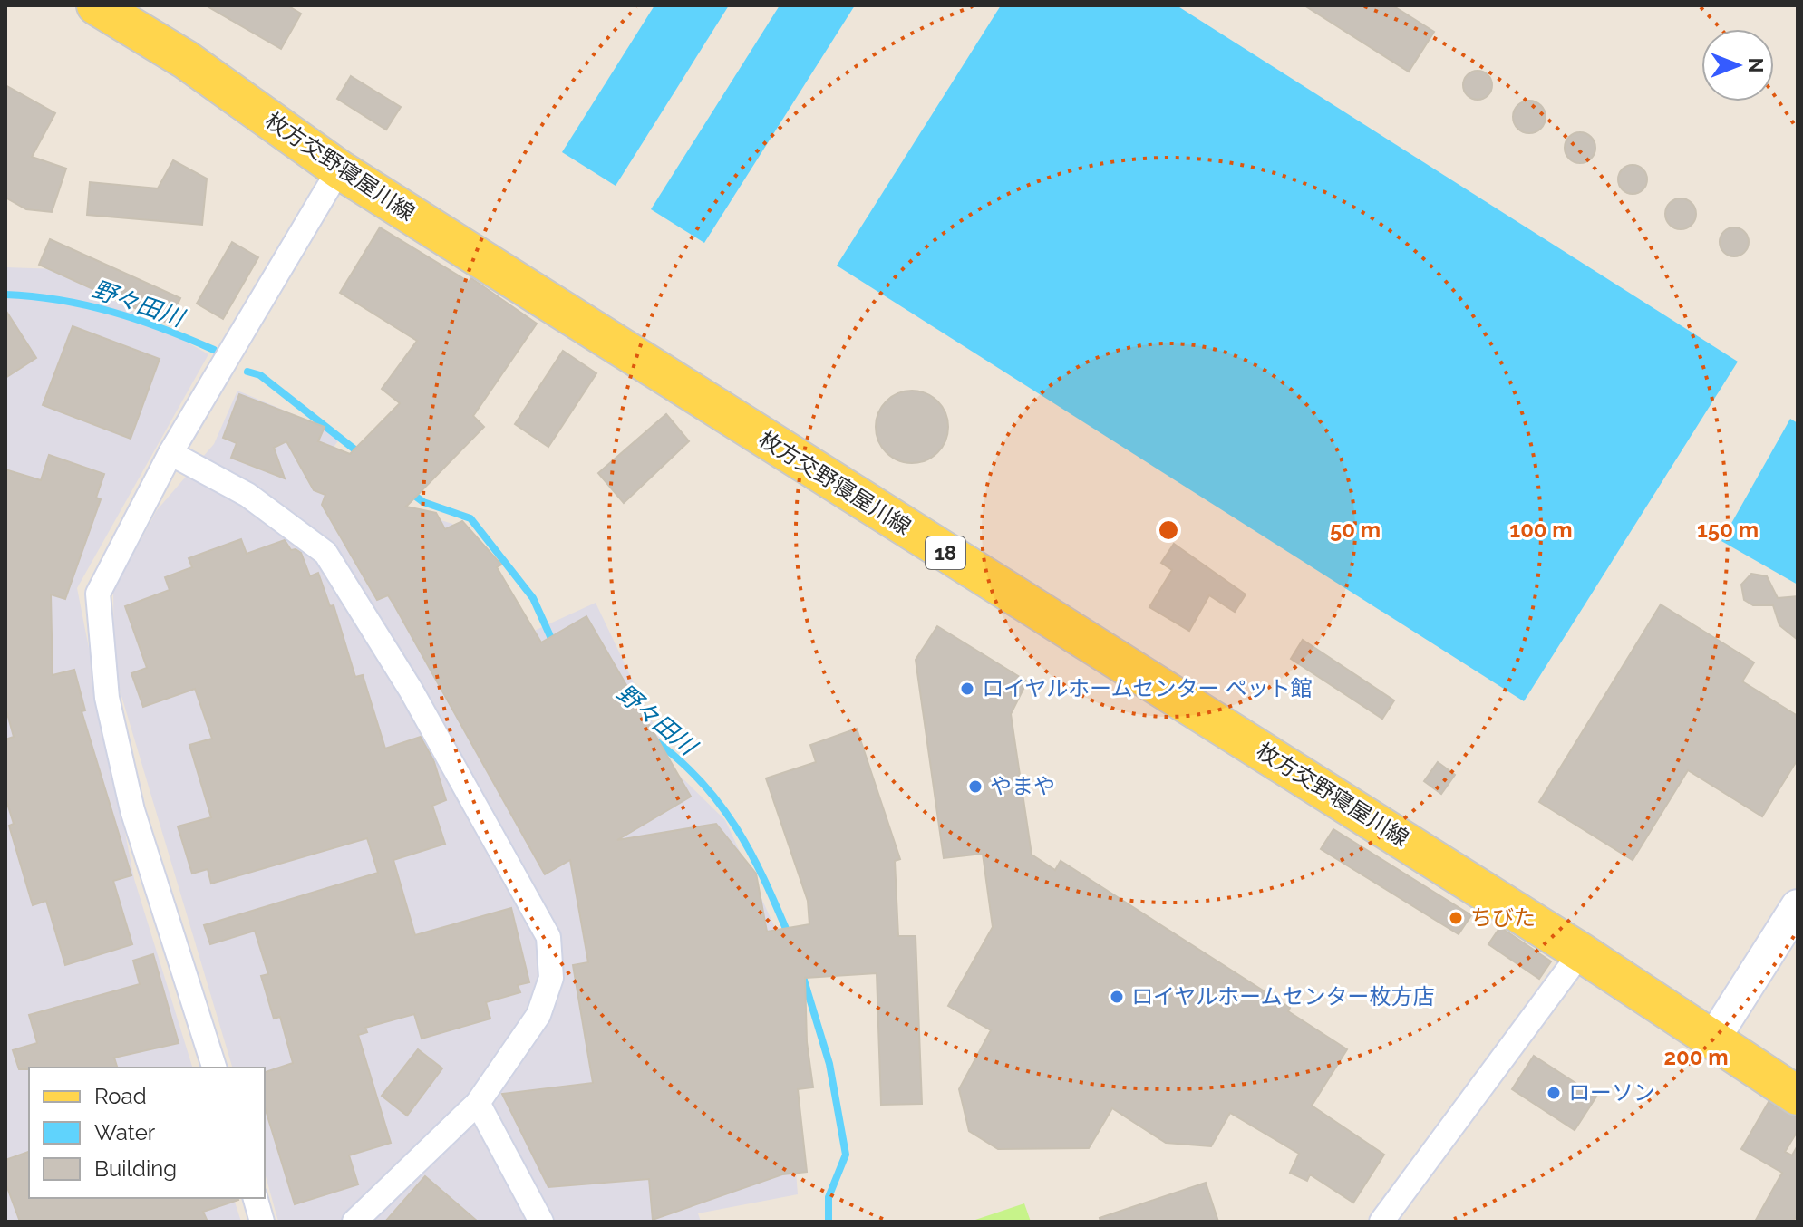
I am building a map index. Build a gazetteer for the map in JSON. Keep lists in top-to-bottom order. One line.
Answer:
{"streets":{"main road":["枚方交野寝屋川線","18"]},"water":["野々田川"],"places":["ロイヤルホームセンター ペット館","やまや","ちびた","ロイヤルホームセンター枚方店","ローソン"],"legend":["Road","Water","Building"],"north":"right","rings":["50 m","100 m","150 m","200 m"]}
